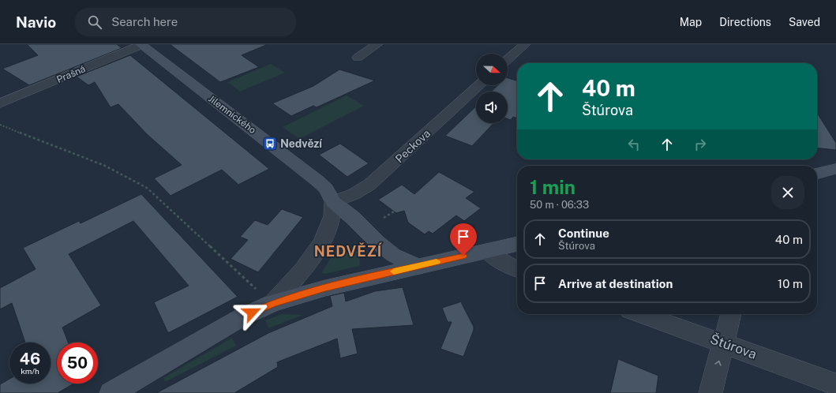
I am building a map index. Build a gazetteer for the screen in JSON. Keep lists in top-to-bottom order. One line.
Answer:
{"streets":{"street":["Prašná","Jilemnického","Peckova","Štúrova"]},"crossings":[["Prašná","Jilemnického"],["Jilemnického","Peckova"]],"districts":["NEDVĚZÍ"],"places":{"bus stop":["Nedvězí"]},"north":"right","page":{"header":"Navio","search":"Search here","nav":["Map","Directions","Saved"],"turn":["40 m","Štúrova"],"heading":["1 min","50 m · 06:33"],"list":[{"name":"Continue","note":"Štúrova","value":"40 m"},{"name":"Arrive at destination","value":"10 m"}],"speed":"46 km/h","limit":"50"}}
